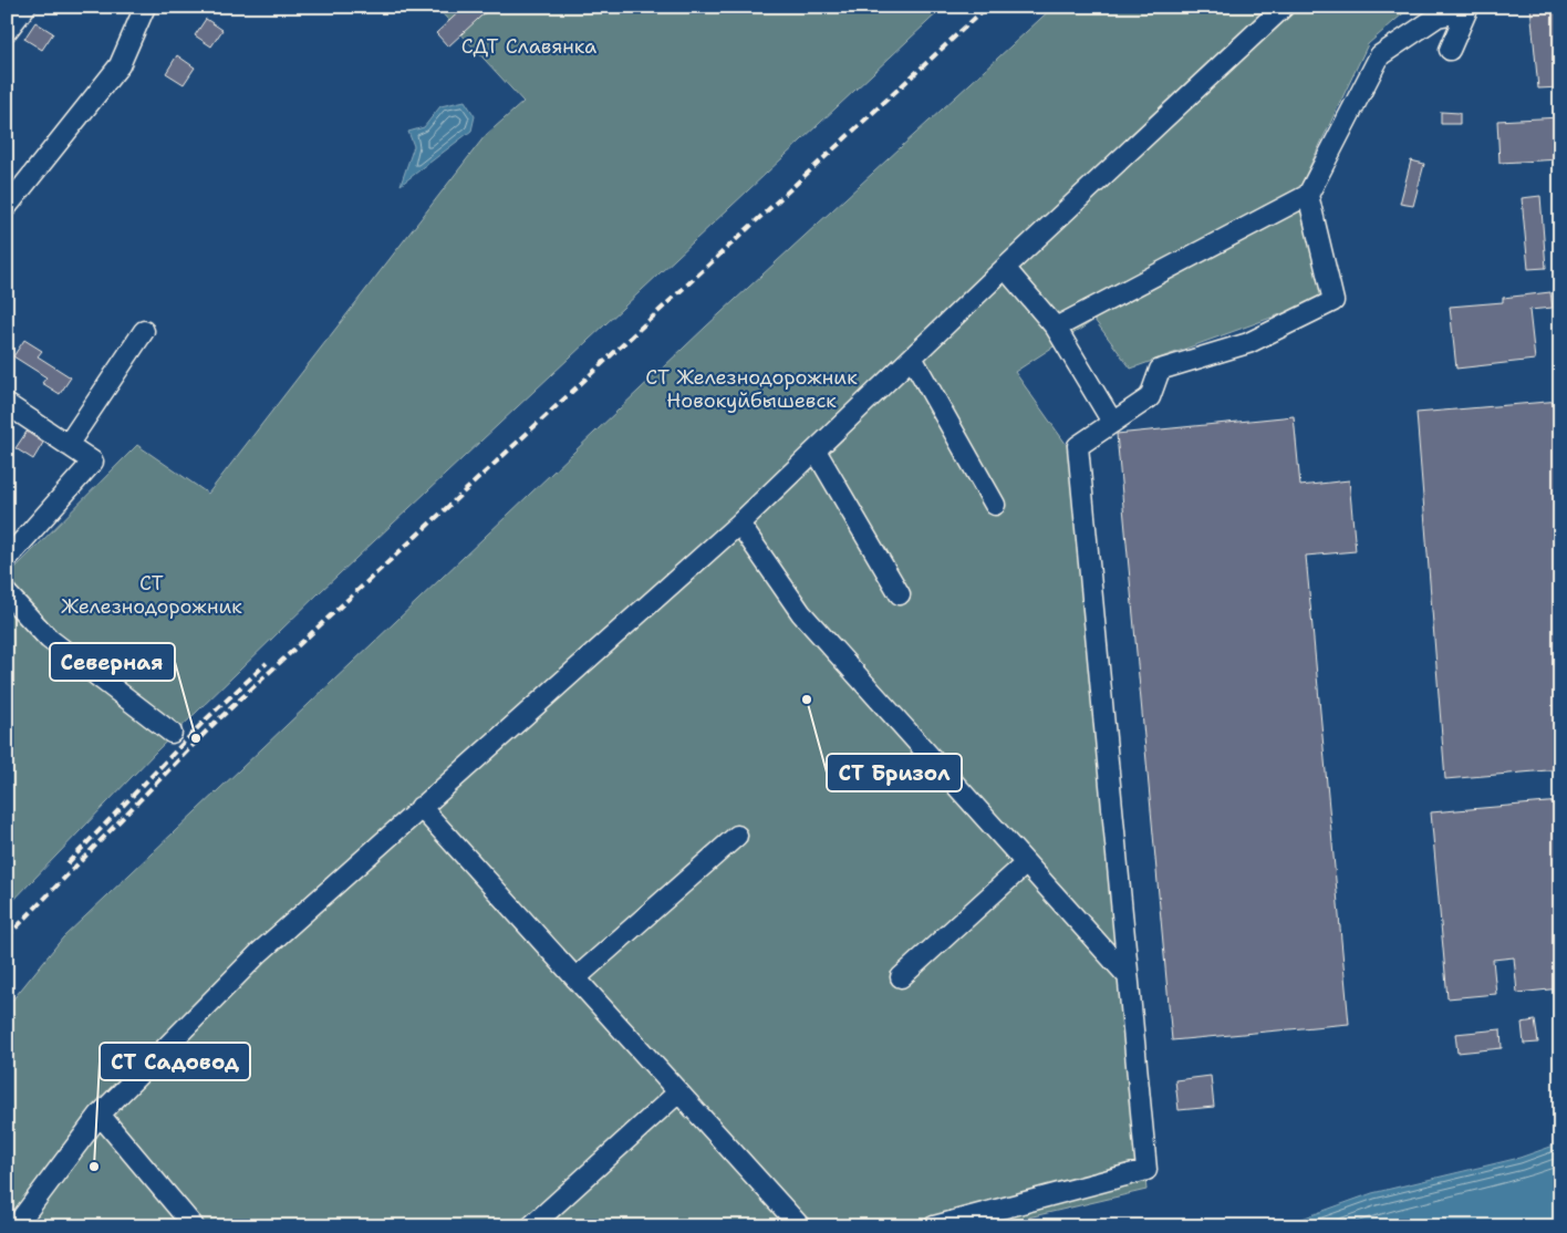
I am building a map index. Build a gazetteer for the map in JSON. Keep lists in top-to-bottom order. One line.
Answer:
{"parks":["СДТ Славянка","СТ Железнодорожник Новокуйбышевск","СТ Железнодорожник"],"places":["СТ Бризол","Северная","СТ Садовод"]}
